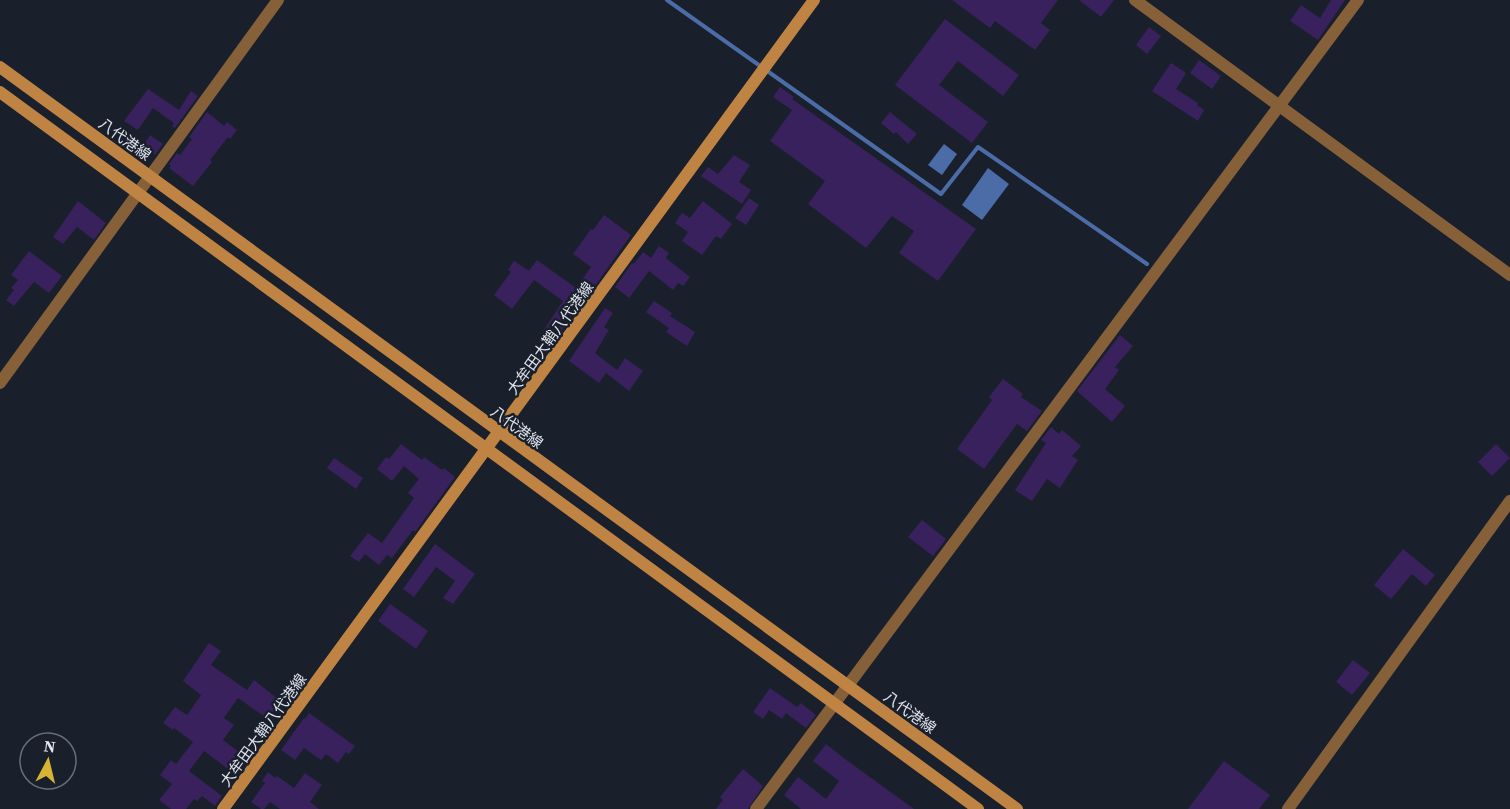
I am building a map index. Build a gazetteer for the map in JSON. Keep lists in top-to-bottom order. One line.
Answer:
{"streets":{"main road":["八代港線","大牟田大鞘八代港線"]},"crossings":[["八代港線","大牟田大鞘八代港線"]],"north":"top"}
